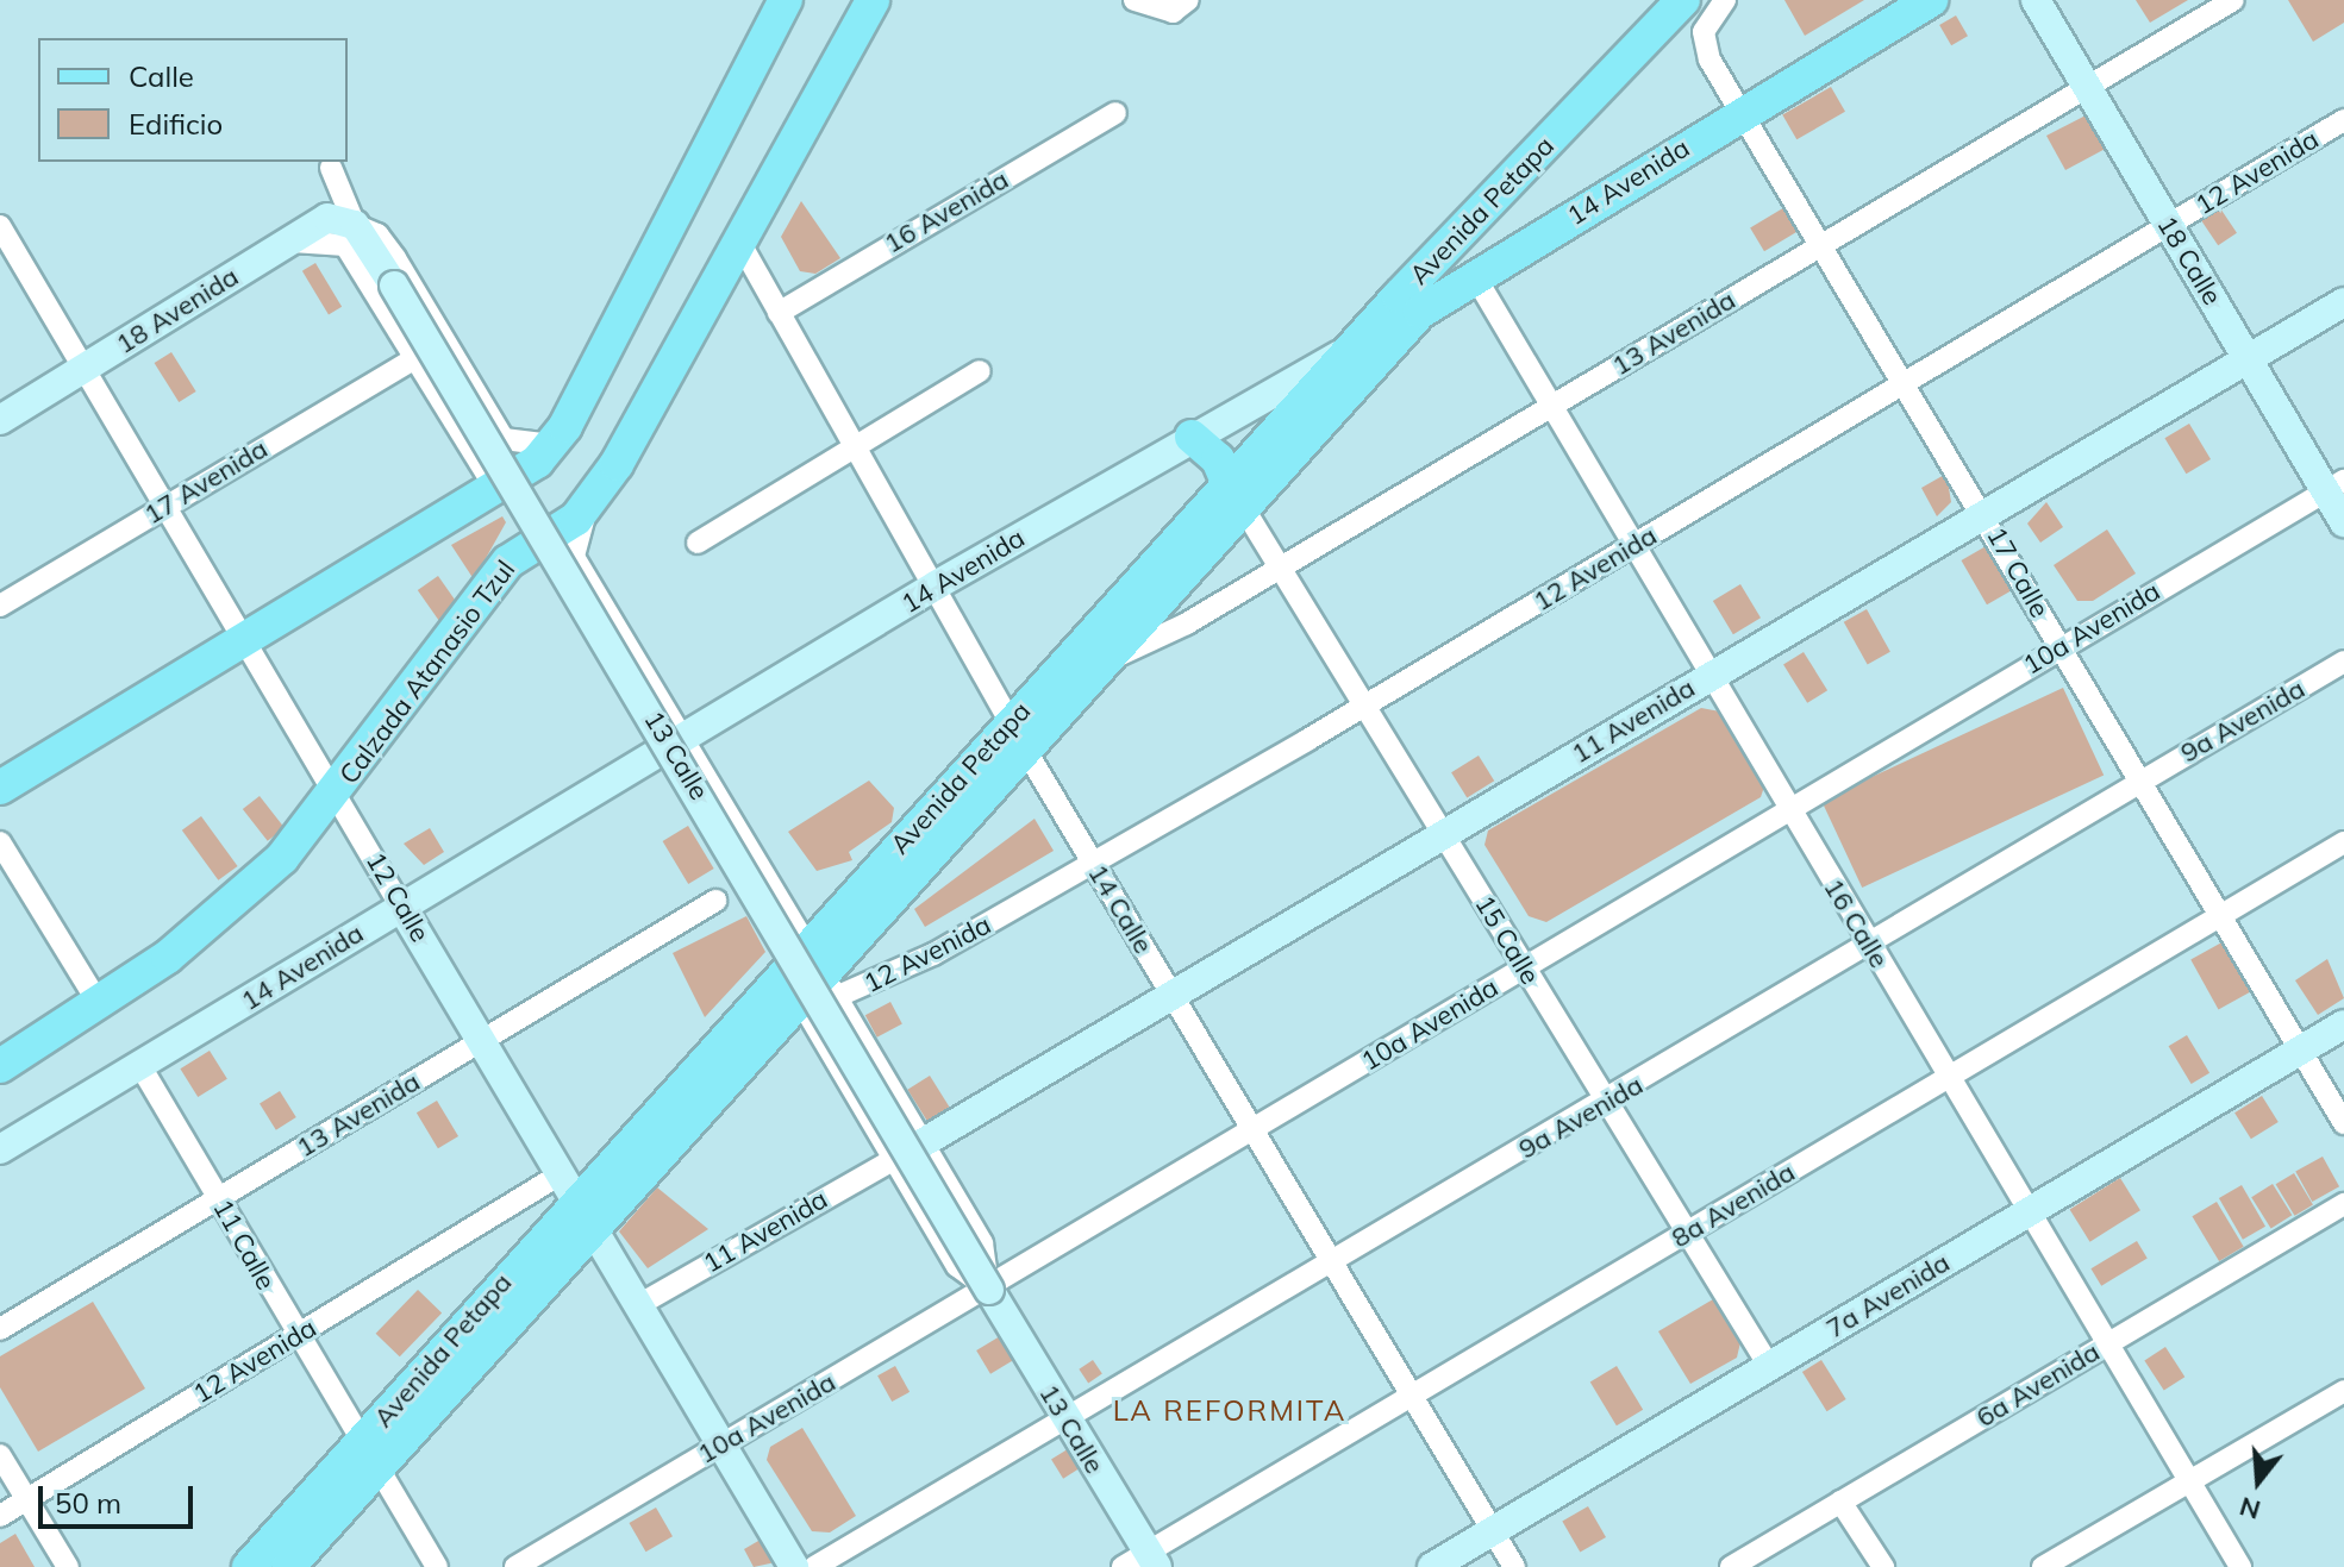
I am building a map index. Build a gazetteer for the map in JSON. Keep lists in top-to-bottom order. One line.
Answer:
{"streets":{"main road":["14 Avenida","Avenida Petapa","18 Calle","18 Avenida","Calzada Atanasio Tzul","11 Avenida","13 Calle","12 Calle","7a Avenida"],"street":["12 Avenida","16 Avenida","13 Avenida","17 Avenida","17 Calle","10a Avenida","9a Avenida","14 Calle","16 Calle","15 Calle","8a Avenida","11 Calle","6a Avenida"]},"crossings":[["12 Avenida","Avenida Petapa"],["12 Avenida","18 Calle"],["12 Avenida","17 Calle"],["12 Avenida","13 Calle"],["12 Avenida","12 Calle"],["12 Avenida","14 Calle"],["12 Avenida","16 Calle"],["12 Avenida","15 Calle"],["12 Avenida","11 Calle"],["14 Avenida","Avenida Petapa"],["14 Avenida","17 Calle"],["14 Avenida","13 Calle"],["14 Avenida","12 Calle"],["14 Avenida","14 Calle"],["14 Avenida","16 Calle"],["14 Avenida","11 Calle"],["Avenida Petapa","13 Avenida"],["Avenida Petapa","17 Calle"],["Avenida Petapa","13 Calle"],["Avenida Petapa","12 Calle"],["Avenida Petapa","14 Calle"],["Avenida Petapa","15 Calle"],["Avenida Petapa","11 Calle"],["16 Avenida","14 Calle"],["18 Calle","13 Avenida"],["18 Calle","10a Avenida"],["18 Calle","11 Avenida"],["18 Avenida","13 Calle"],["18 Avenida","12 Calle"],["13 Avenida","17 Calle"],["13 Avenida","12 Calle"],["13 Avenida","16 Calle"],["13 Avenida","15 Calle"],["13 Avenida","11 Calle"],["17 Avenida","12 Calle"],["17 Calle","10a Avenida"],["17 Calle","11 Avenida"],["17 Calle","9a Avenida"],["17 Calle","8a Avenida"],["17 Calle","7a Avenida"],["10a Avenida","13 Calle"],["10a Avenida","12 Calle"],["10a Avenida","14 Calle"],["10a Avenida","16 Calle"],["10a Avenida","15 Calle"],["Calzada Atanasio Tzul","13 Calle"],["Calzada Atanasio Tzul","12 Calle"],["Calzada Atanasio Tzul","14 Calle"],["11 Avenida","13 Calle"],["11 Avenida","12 Calle"],["11 Avenida","14 Calle"],["11 Avenida","16 Calle"],["11 Avenida","15 Calle"],["9a Avenida","13 Calle"],["9a Avenida","14 Calle"],["9a Avenida","16 Calle"],["9a Avenida","15 Calle"],["13 Calle","8a Avenida"],["14 Calle","8a Avenida"],["14 Calle","7a Avenida"],["16 Calle","8a Avenida"],["16 Calle","7a Avenida"],["16 Calle","6a Avenida"],["15 Calle","8a Avenida"],["15 Calle","7a Avenida"]],"districts":["LA REFORMITA"],"legend":["Calle","Edificio"],"scale_bar":"50 m","north":"bottom"}
